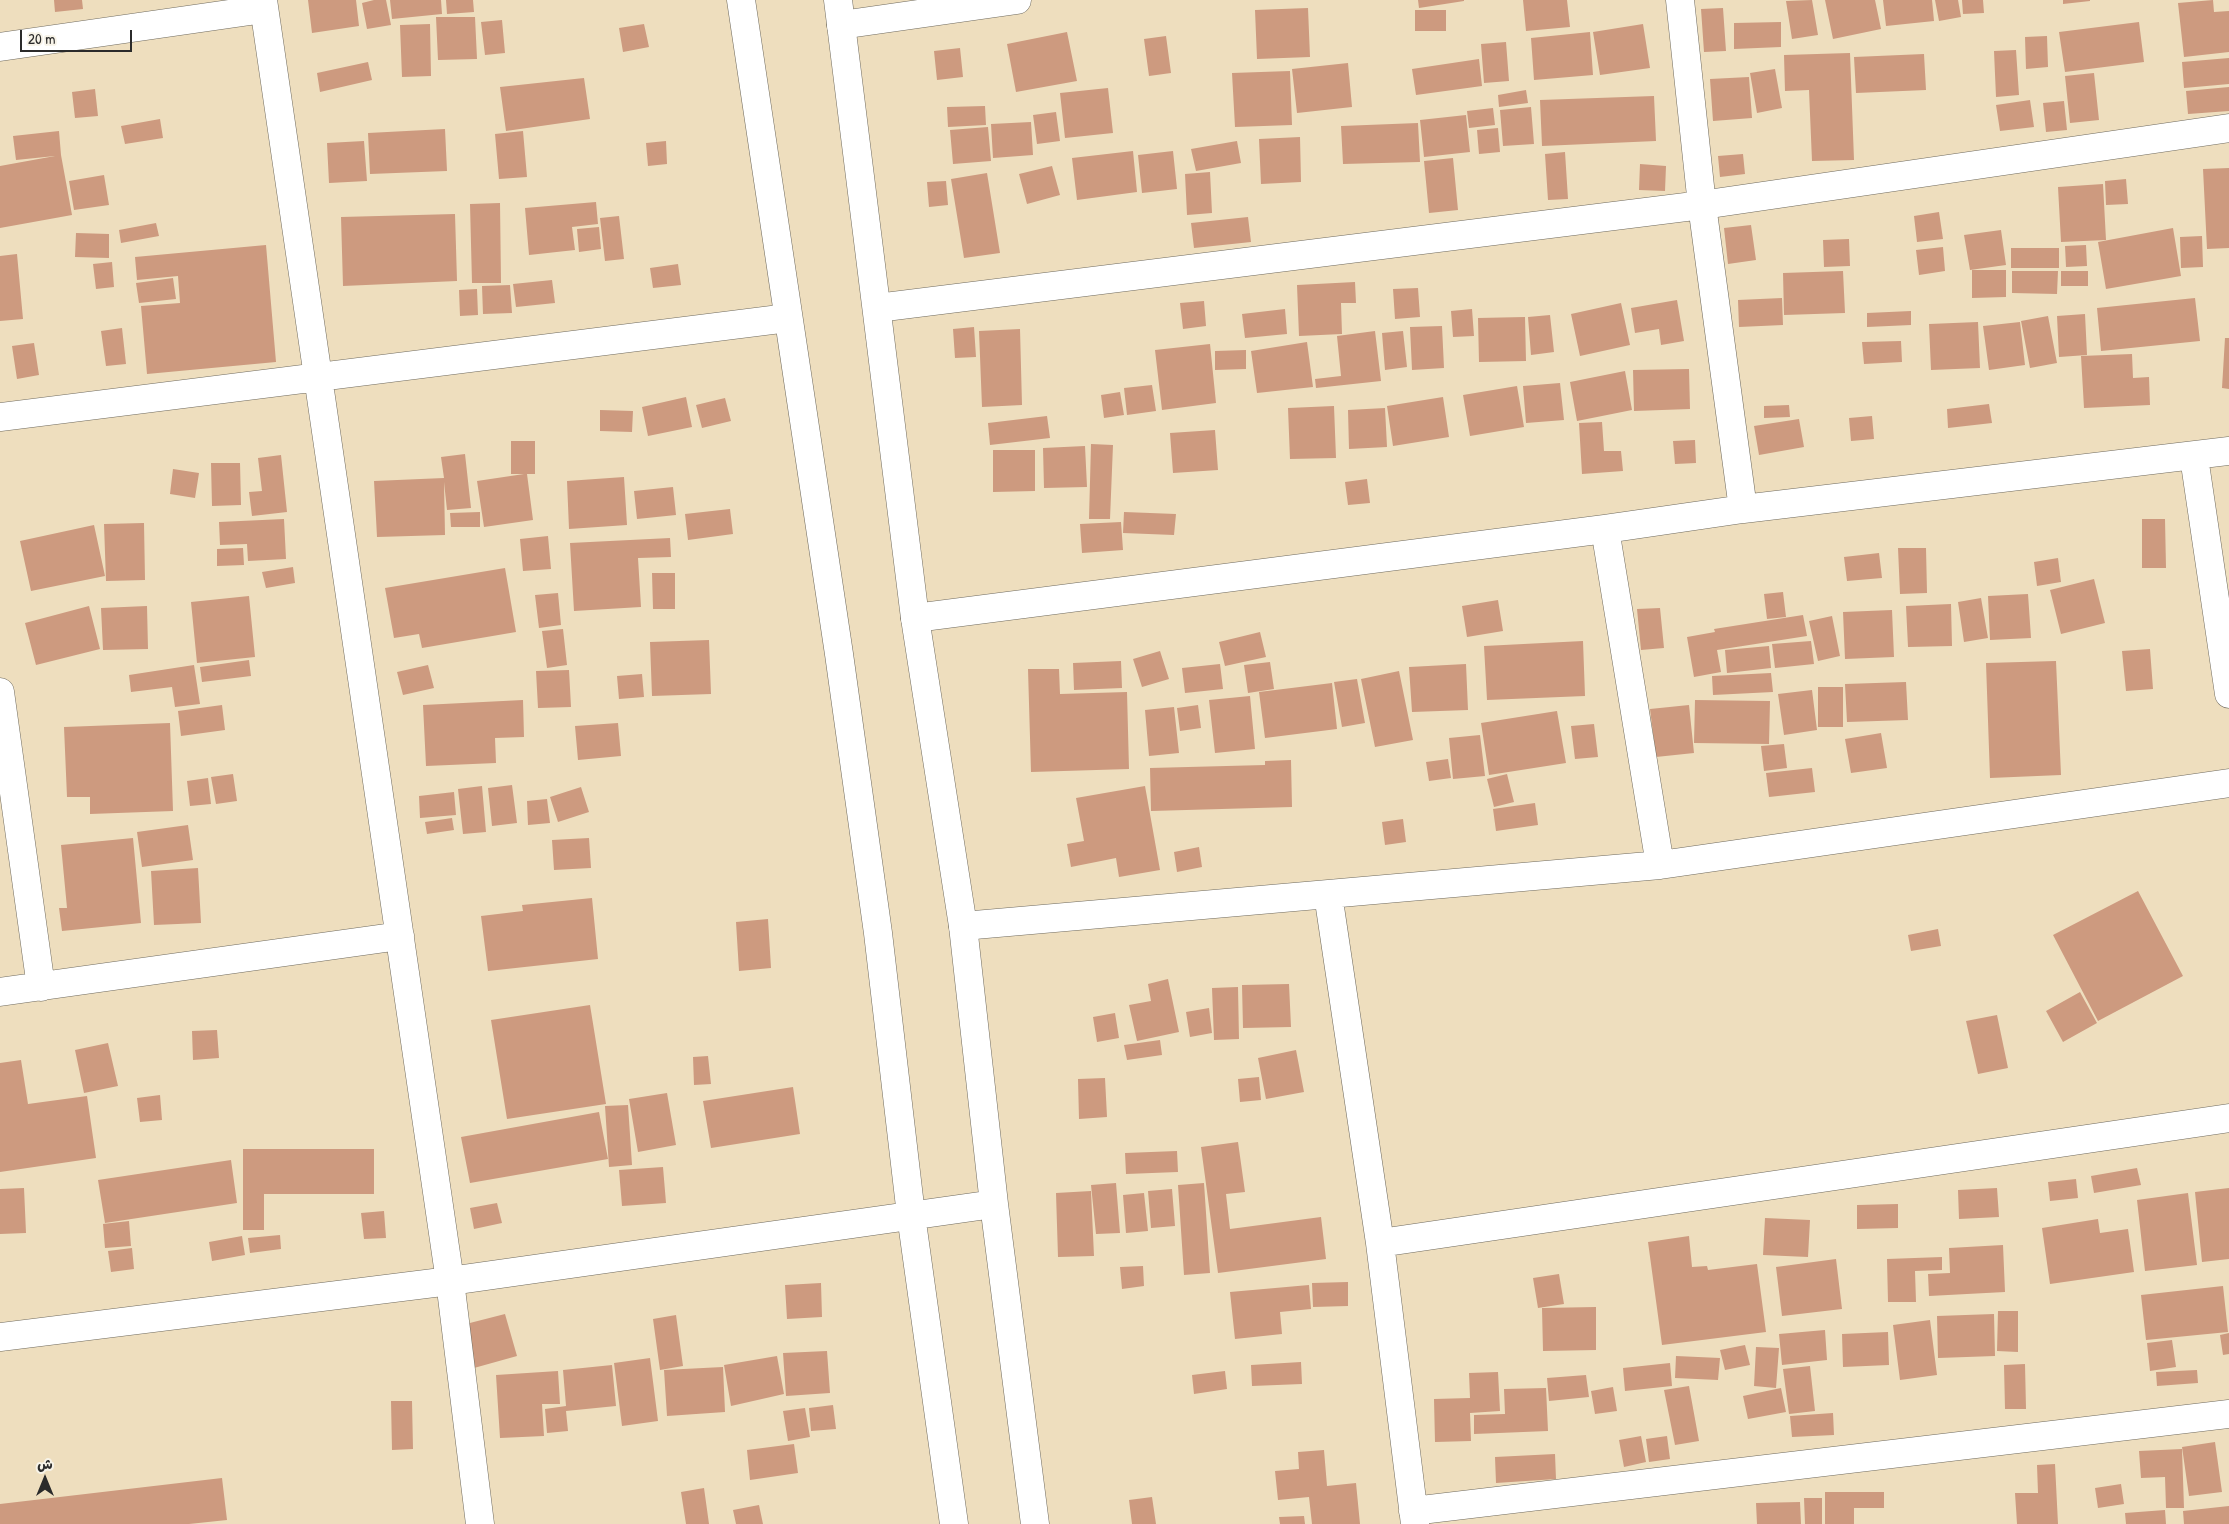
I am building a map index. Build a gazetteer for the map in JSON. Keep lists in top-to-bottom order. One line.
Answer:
{"scale_bar":"20 m","north":"top"}
